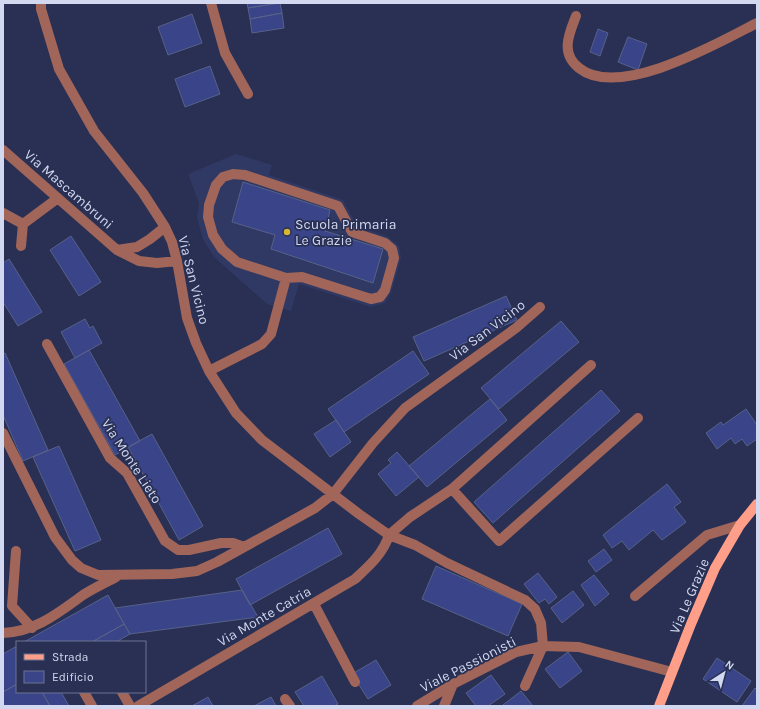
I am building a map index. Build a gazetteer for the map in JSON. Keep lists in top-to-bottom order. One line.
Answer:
{"streets":{"main road":["Via Le Grazie"],"street":["Via Mascambruni","Via San Vicino","Via Monte Lieto","Via Monte Catria","Viale Passionisti"]},"crossings":[["Via Mascambruni","Via San Vicino"],["Via San Vicino","Via Monte Catria"],["Via San Vicino","Viale Passionisti"],["Via Le Grazie","Viale Passionisti"]],"places":["Scuola Primaria Le Grazie"],"legend":["Strada","Edificio"],"north":"top right"}
